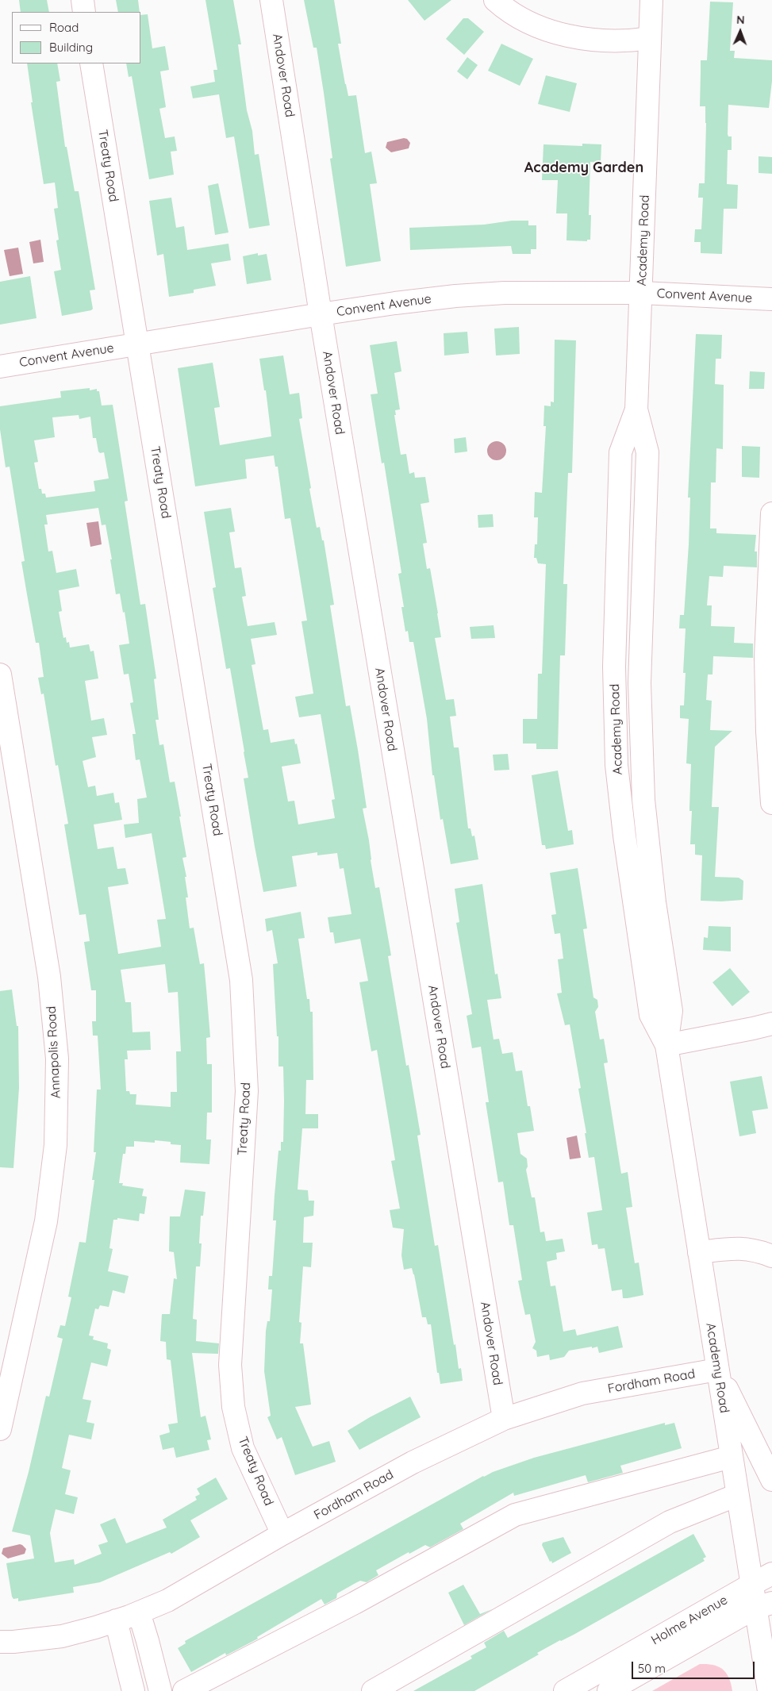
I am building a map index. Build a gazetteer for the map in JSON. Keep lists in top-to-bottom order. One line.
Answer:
{"streets":{"street":["Andover Road","Treaty Road","Academy Road","Convent Avenue","Annapolis Road","Fordham Road","Holme Avenue"]},"crossings":[["Andover Road","Convent Avenue"],["Andover Road","Fordham Road"],["Treaty Road","Convent Avenue"],["Treaty Road","Fordham Road"],["Academy Road","Convent Avenue"],["Academy Road","Fordham Road"],["Academy Road","Holme Avenue"]],"districts":["Academy Garden"],"legend":["Road","Building"],"scale_bar":"50 m","north":"top"}
